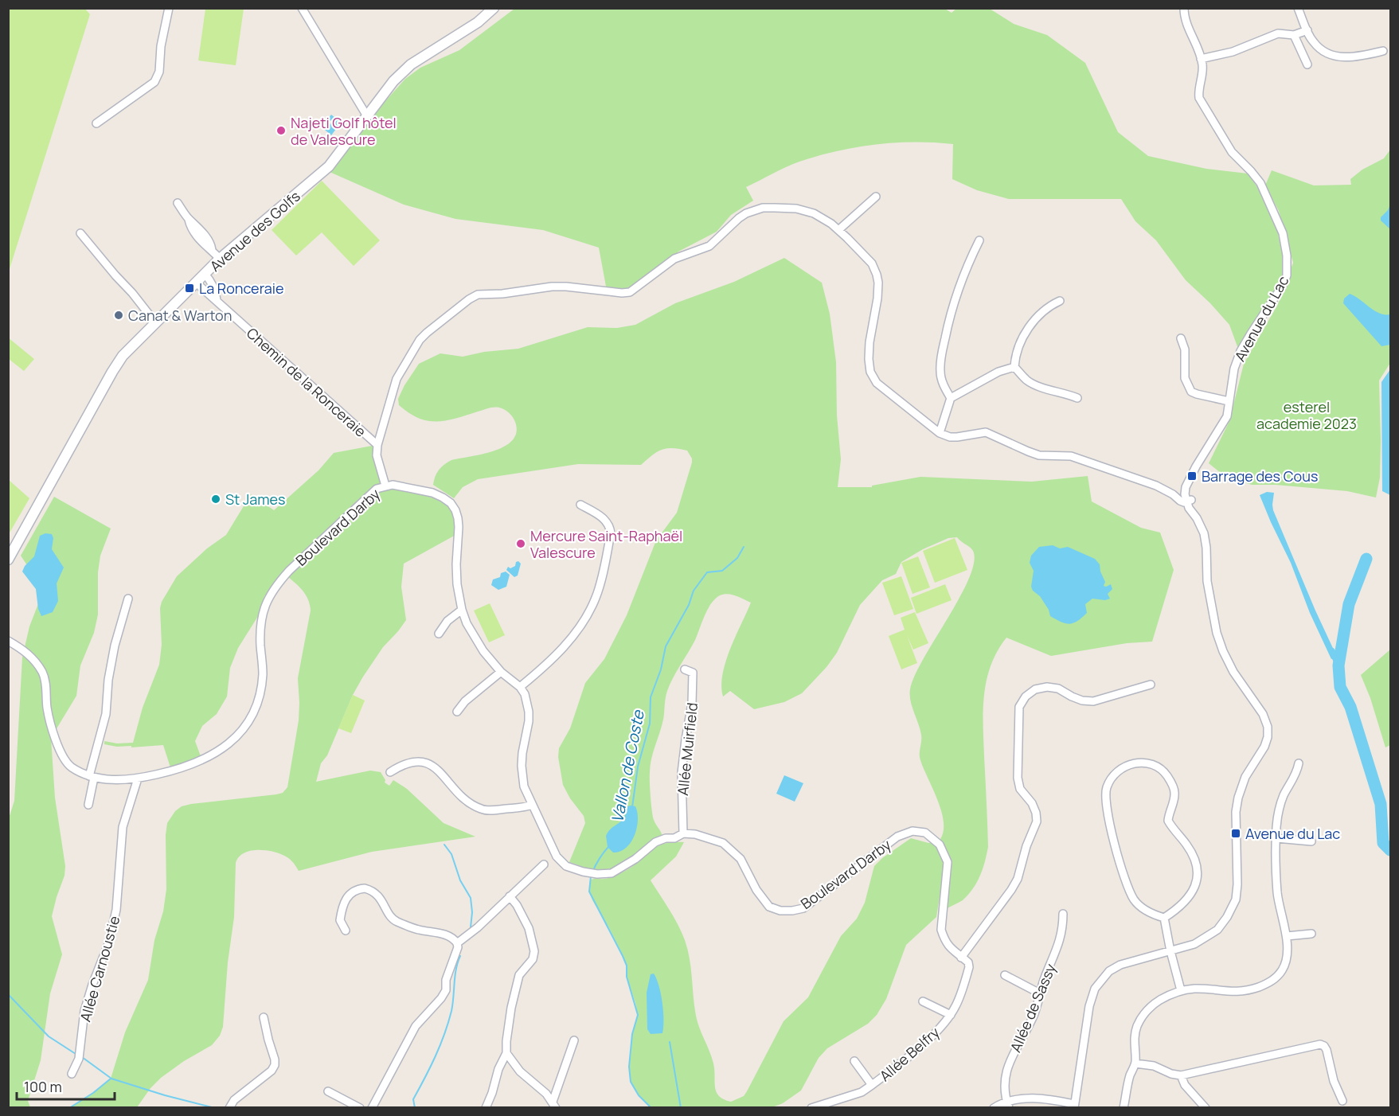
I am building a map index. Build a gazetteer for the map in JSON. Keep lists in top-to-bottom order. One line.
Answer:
{"streets":{"main road":["Avenue des Golfs"],"street":["Avenue du Lac","Chemin de la Ronceraie","Boulevard Darby","Allée Muirfield","Allée Carnoustie","Allée de Sassy","Allée Belfry"]},"crossings":[["Avenue des Golfs","Chemin de la Ronceraie"],["Boulevard Darby","Allée Muirfield"],["Boulevard Darby","Allée Carnoustie"],["Boulevard Darby","Allée Belfry"]],"water":["Vallon de Coste"],"parks":["esterel academie 2023"],"places":{"other":["Najeti Golf hôtel de Valescure","Canat & Warton","St James","Mercure Saint-Raphaël Valescure"],"transit":["La Ronceraie","Barrage des Cous","Avenue du Lac"]},"scale_bar":"100 m"}
